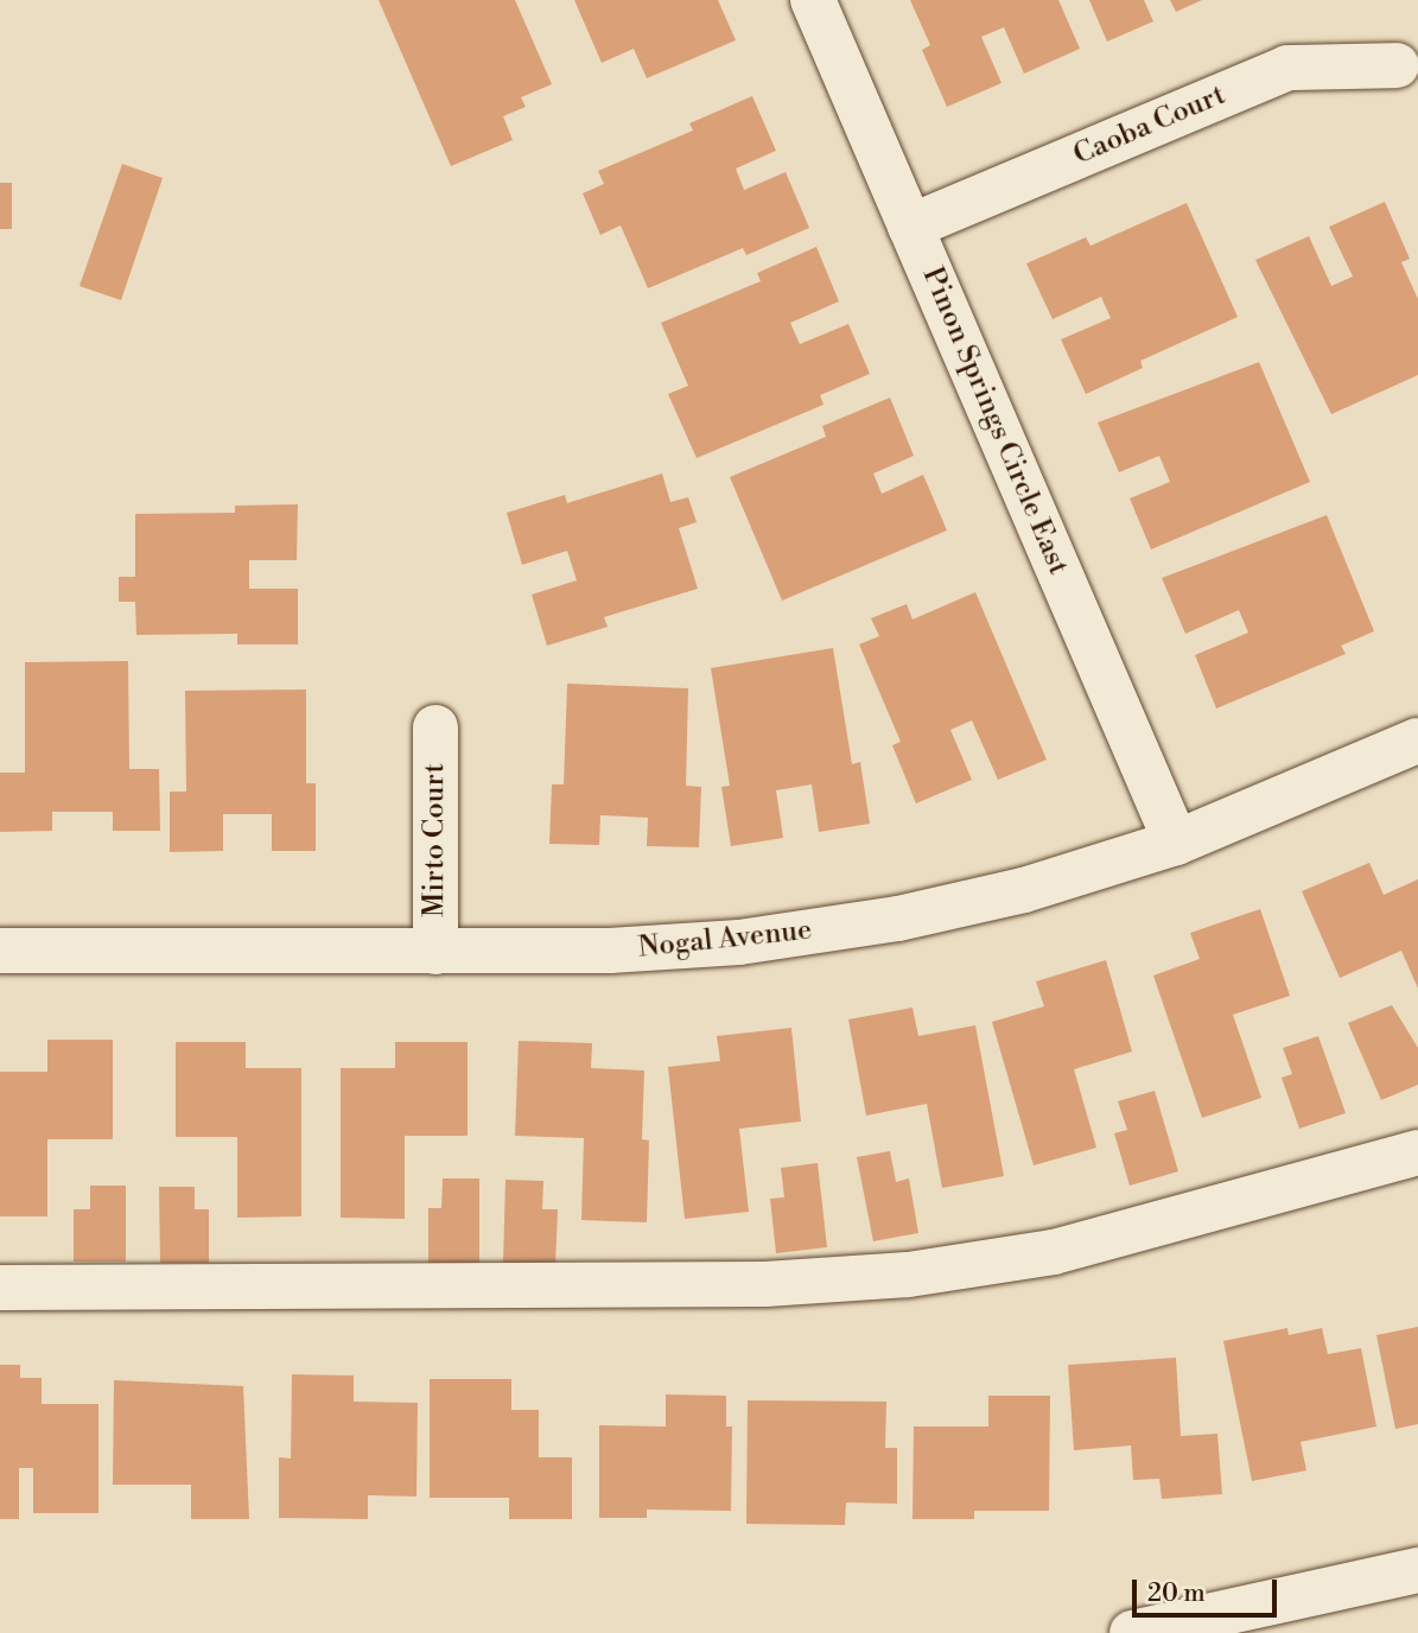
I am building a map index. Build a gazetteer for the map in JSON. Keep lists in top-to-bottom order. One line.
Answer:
{"streets":{"street":["Caoba Court","Pinon Springs Circle East","Mirto Court","Nogal Avenue"]},"crossings":[["Caoba Court","Pinon Springs Circle East"],["Pinon Springs Circle East","Nogal Avenue"],["Mirto Court","Nogal Avenue"]],"scale_bar":"20 m"}
